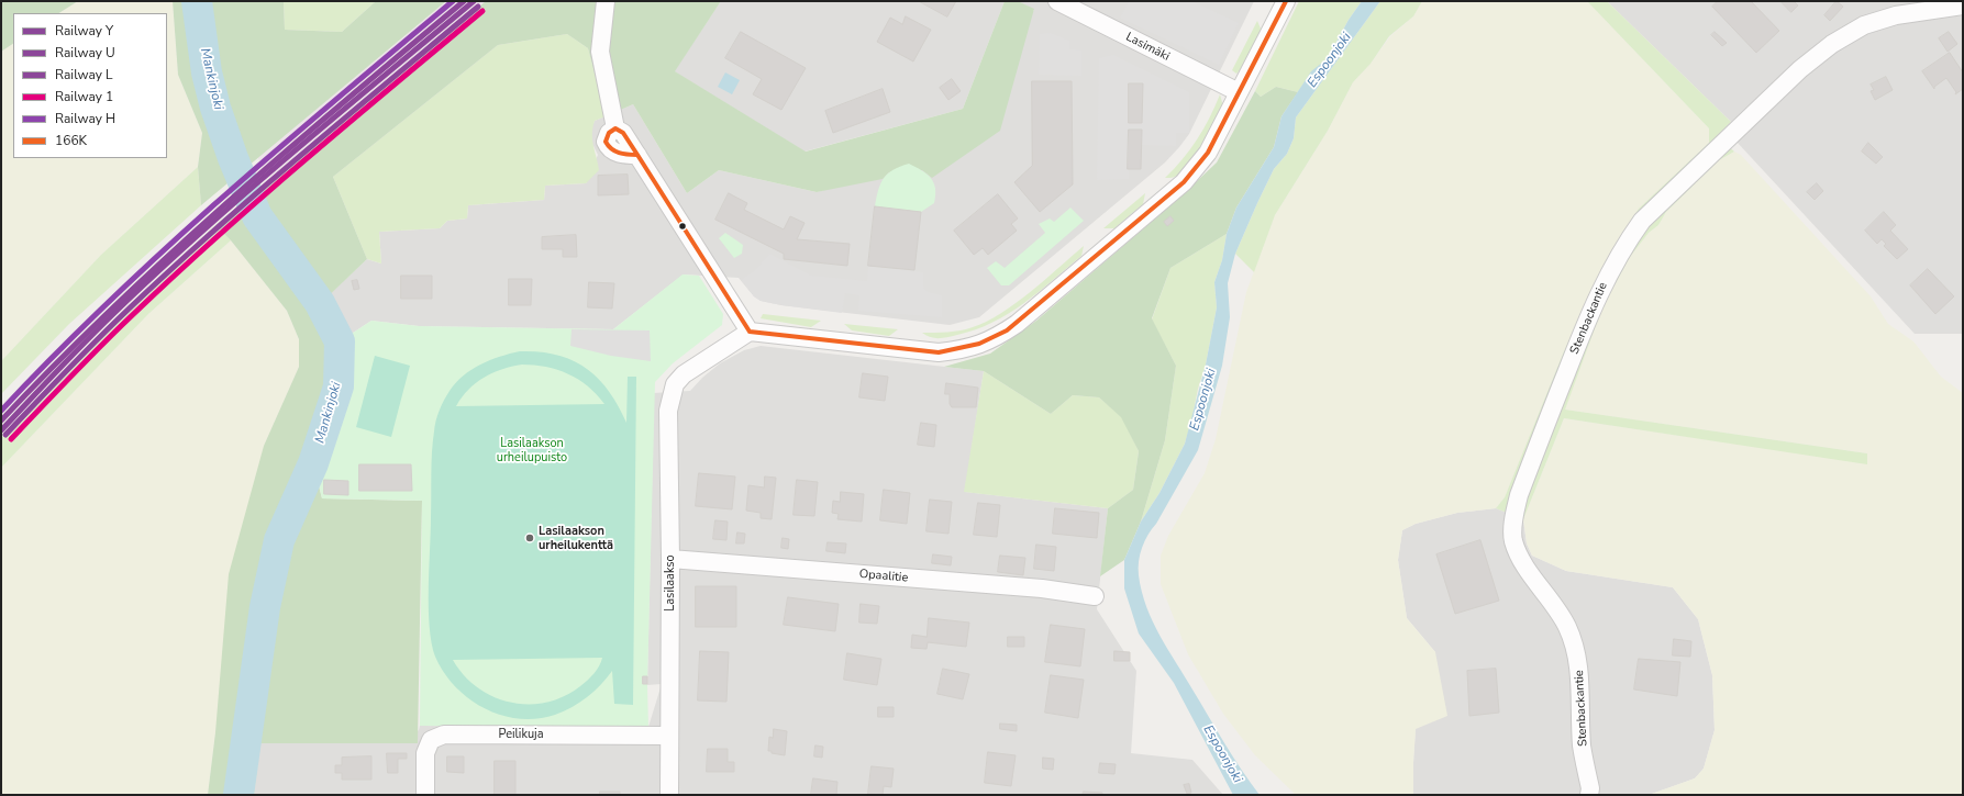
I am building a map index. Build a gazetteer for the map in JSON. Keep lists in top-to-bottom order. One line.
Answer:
{"streets":{"street":["Lasimäki","Stenbackantie","Opaalitie","Lasilaakso","Peilikuja"]},"crossings":[["Opaalitie","Lasilaakso"],["Lasilaakso","Peilikuja"]],"water":["Espoonjoki","Mankinjoki"],"parks":["Lasilaakson urheilupuisto"],"places":["Lasilaakson urheilukenttä"],"lines":["rail line Y","rail line L","rail line H","transit line 166K","rail line U","rail line 1"],"legend":["Railway Y","Railway U","Railway L","Railway 1","Railway H","166K"]}
